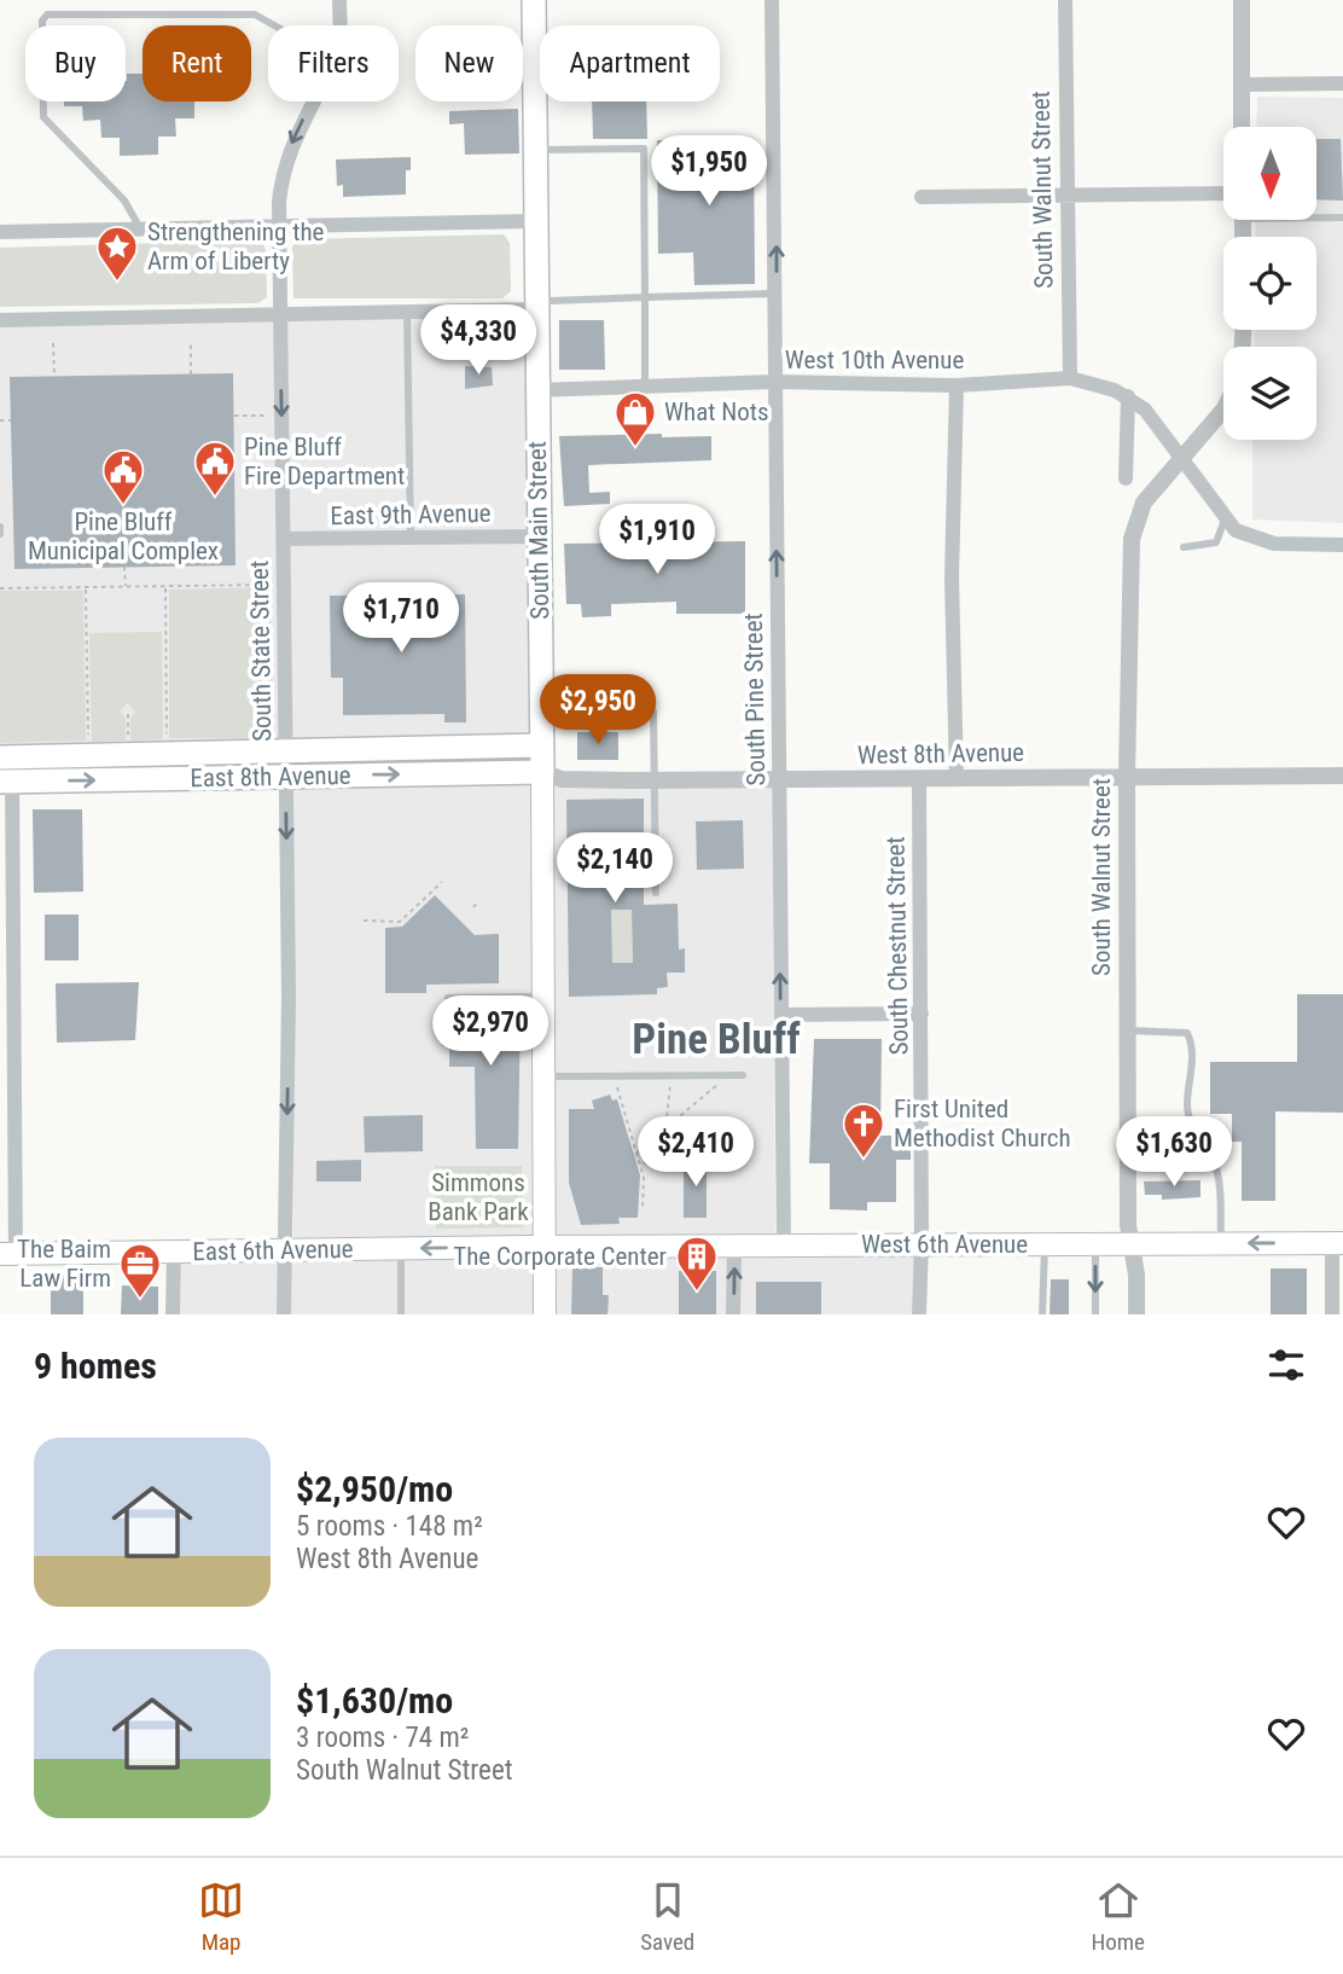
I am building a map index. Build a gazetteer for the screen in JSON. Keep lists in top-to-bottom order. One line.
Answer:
{"streets":{"main road":["South Main Street","East 8th Avenue","West 6th Avenue","East 6th Avenue"],"street":["South Walnut Street","West 10th Avenue","East 9th Avenue","South State Street","South Pine Street","West 8th Avenue","South Chestnut Street"]},"crossings":[["South Walnut Street","West 10th Avenue"],["South Walnut Street","West 8th Avenue"],["South Walnut Street","West 6th Avenue"],["West 10th Avenue","South Main Street"],["West 10th Avenue","South Pine Street"],["East 9th Avenue","South Main Street"],["East 9th Avenue","South State Street"],["South Main Street","West 8th Avenue"],["South Main Street","East 8th Avenue"],["South Main Street","West 6th Avenue"],["South Main Street","East 6th Avenue"],["South State Street","East 8th Avenue"],["South State Street","East 6th Avenue"],["South Pine Street","West 8th Avenue"],["South Pine Street","West 6th Avenue"],["West 8th Avenue","East 8th Avenue"],["West 8th Avenue","South Chestnut Street"],["South Chestnut Street","West 6th Avenue"],["West 6th Avenue","East 6th Avenue"]],"one_way":["South State Street","South Pine Street"],"districts":["Pine Bluff"],"parks":["Simmons Bank Park"],"places":{"place":["Strengthening the Arm of Liberty"],"shop":["What Nots"],"public building":["Pine Bluff Fire Department","Pine Bluff Municipal Complex"],"church":["First United Methodist Church"],"building":["The Corporate Center"],"office":["The Baim Law Firm"]},"north":"bottom","page":{"chip":["Buy","Rent","Filters","New","Apartment"],"price":["$1,950","$4,330","$1,910","$1,710","$2,950","$2,140","$2,970","$2,410","$1,630"],"heading":"9 homes","list":[{"name":"$2,950/mo","note":"5 rooms · 148 m² · West 8th Avenue"},{"name":"$1,630/mo","note":"3 rooms · 74 m² · South Walnut Street"}],"tabs":["Map","Saved","Home"]}}
